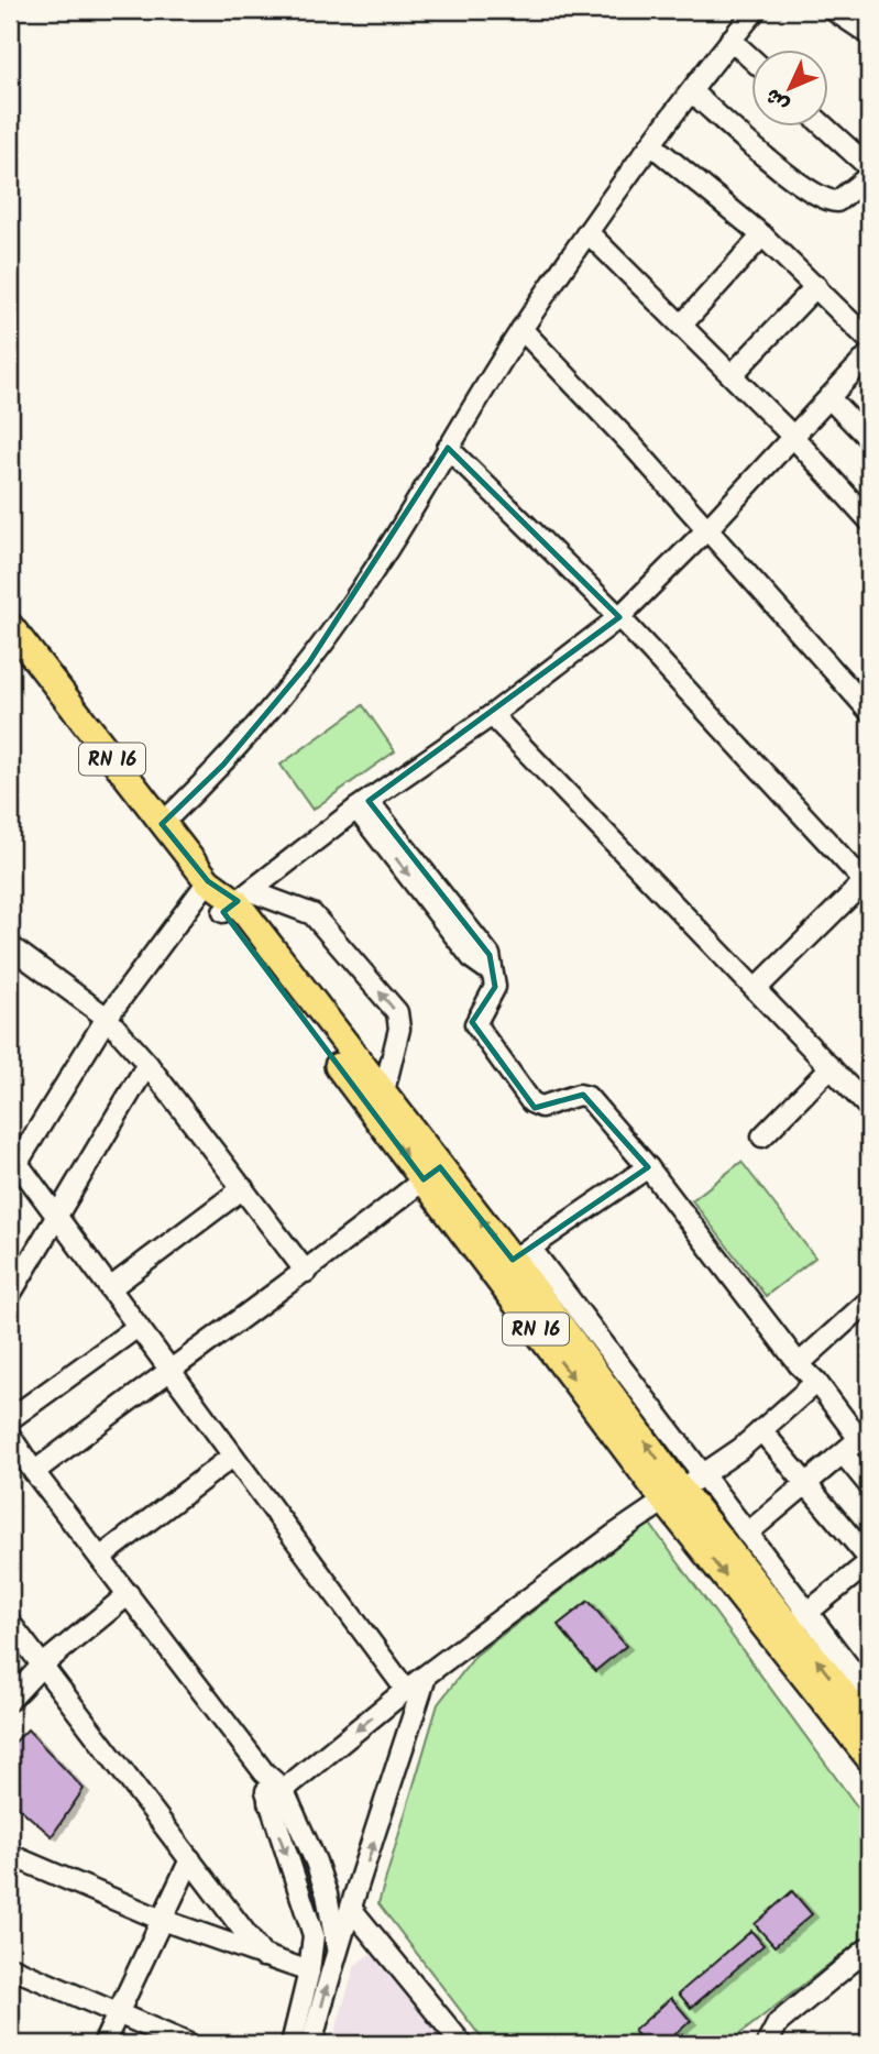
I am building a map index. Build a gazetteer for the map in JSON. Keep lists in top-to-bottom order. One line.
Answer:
{"streets":{"main road":["RN 16"]},"north":"bottom left"}
